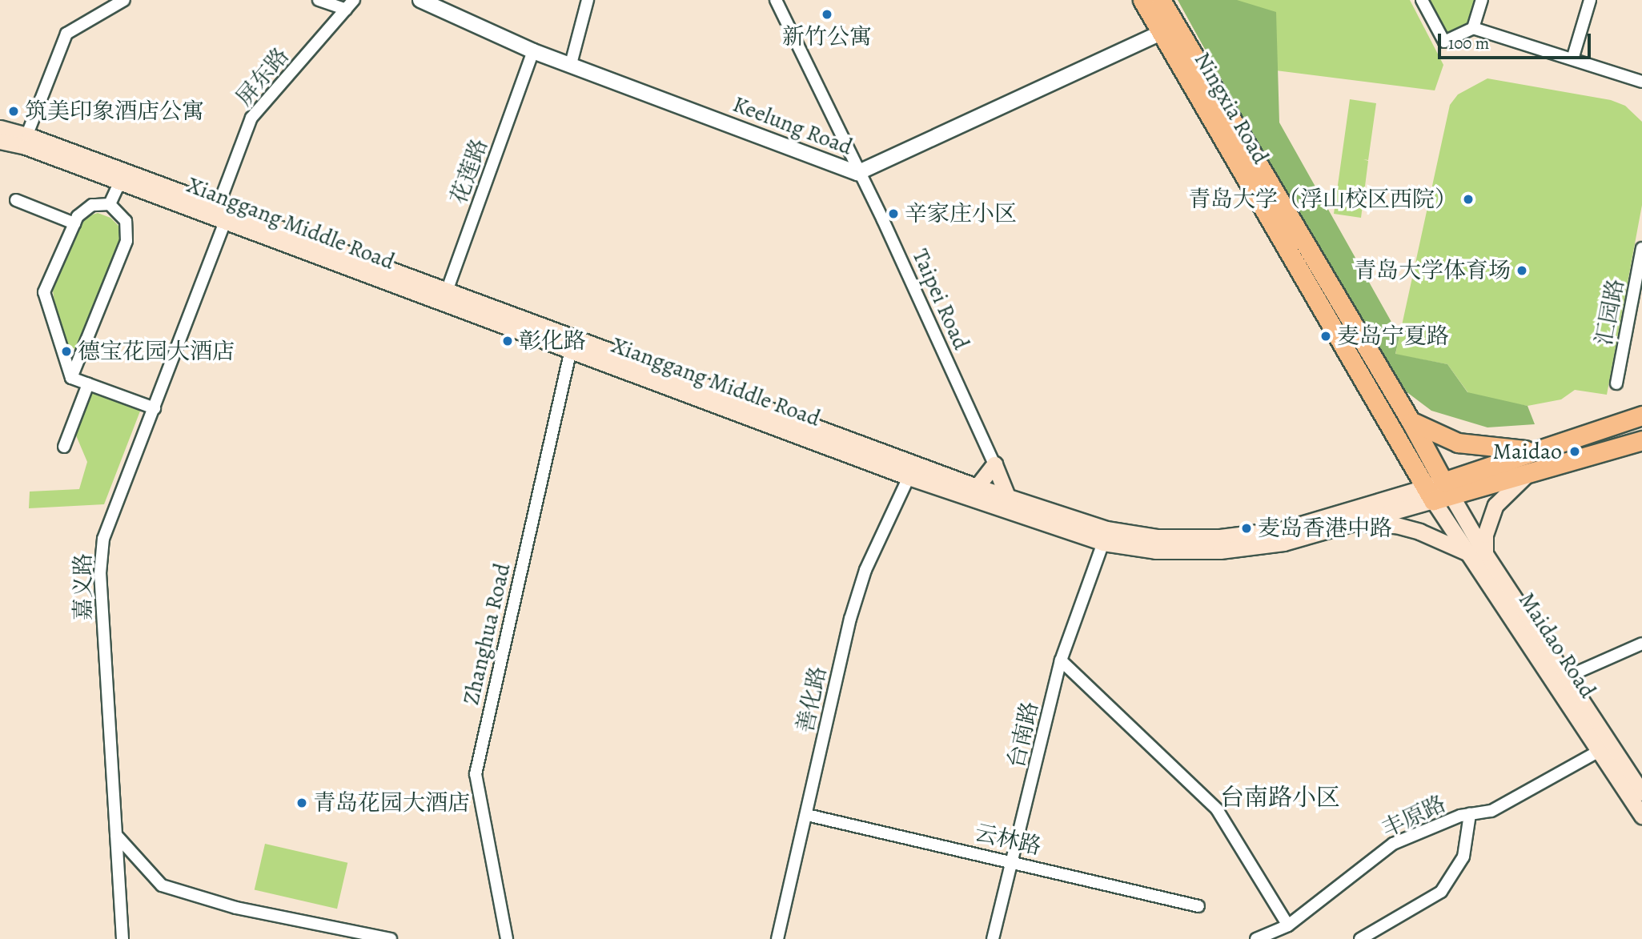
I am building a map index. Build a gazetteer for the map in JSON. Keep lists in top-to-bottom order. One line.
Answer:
{"streets":{"main road":["Ningxia Road","Xianggang Middle Road","Maidao Road"],"street":["屏东路","Keelung Road","花莲路","Taipei Road","汇园路","嘉义路","Zhanghua Road","善化路","台南路","丰原路","云林路"]},"crossings":[["屏东路","Xianggang Middle Road"],["Ningxia Road","Keelung Road"],["Ningxia Road","Xianggang Middle Road"],["Ningxia Road","Maidao Road"],["Keelung Road","花莲路"],["Keelung Road","Taipei Road"],["花莲路","Xianggang Middle Road"],["Xianggang Middle Road","嘉义路"],["Xianggang Middle Road","Zhanghua Road"],["Xianggang Middle Road","Maidao Road"],["Xianggang Middle Road","善化路"],["Xianggang Middle Road","台南路"],["Maidao Road","丰原路"],["善化路","云林路"],["台南路","云林路"]],"districts":["台南路小区"],"places":["新竹公寓","筑美印象酒店公寓","青岛大学（浮山校区西院）","辛家庄小区","青岛大学体育场","麦岛宁夏路","彰化路","德宝花园大酒店","Maidao","麦岛香港中路","青岛花园大酒店"],"scale_bar":"100 m"}
